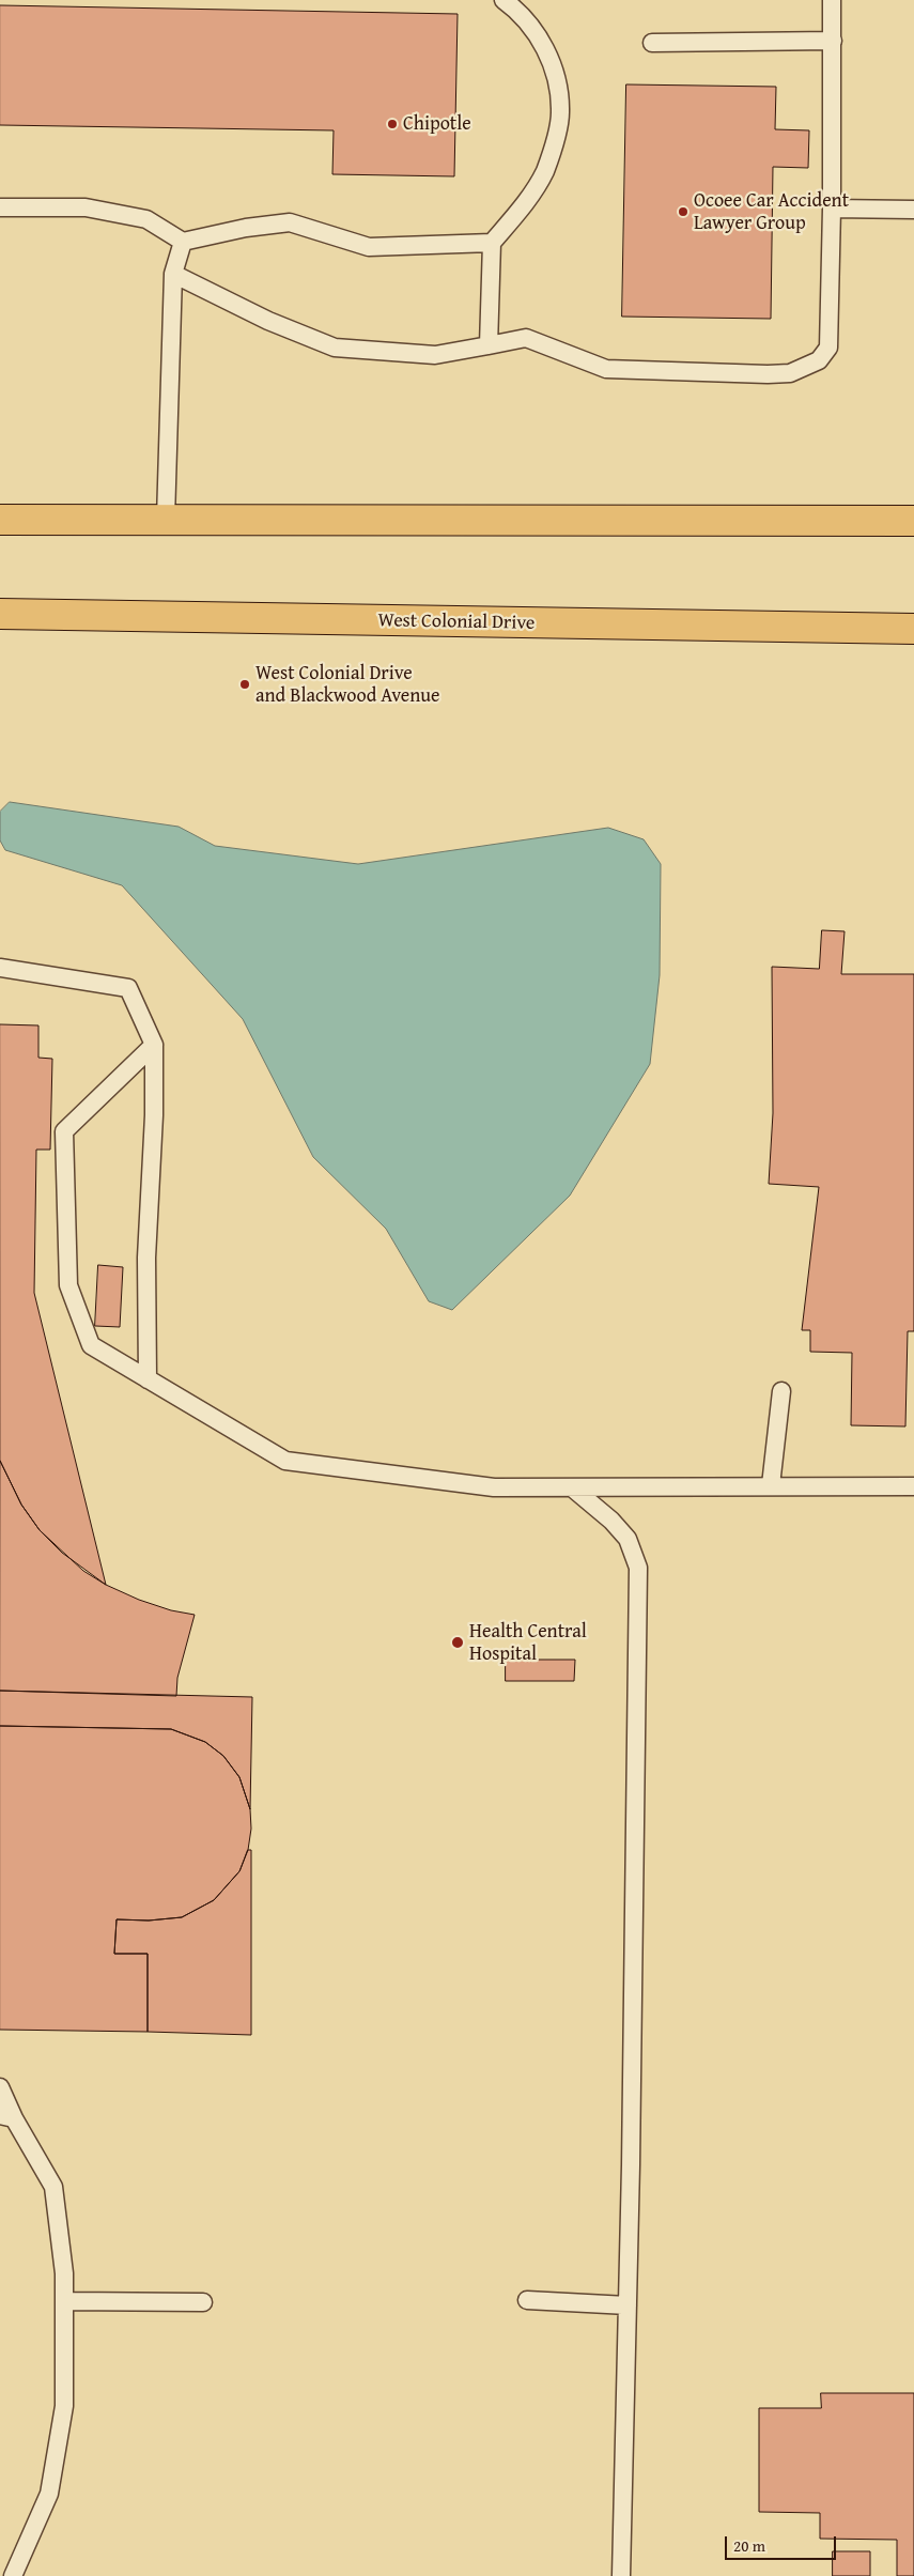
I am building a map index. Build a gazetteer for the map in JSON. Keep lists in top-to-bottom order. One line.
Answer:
{"streets":{"highway":["West Colonial Drive"]},"places":["Chipotle","Ocoee Car Accident Lawyer Group","West Colonial Drive and Blackwood Avenue","Health Central Hospital"],"scale_bar":"20 m"}
